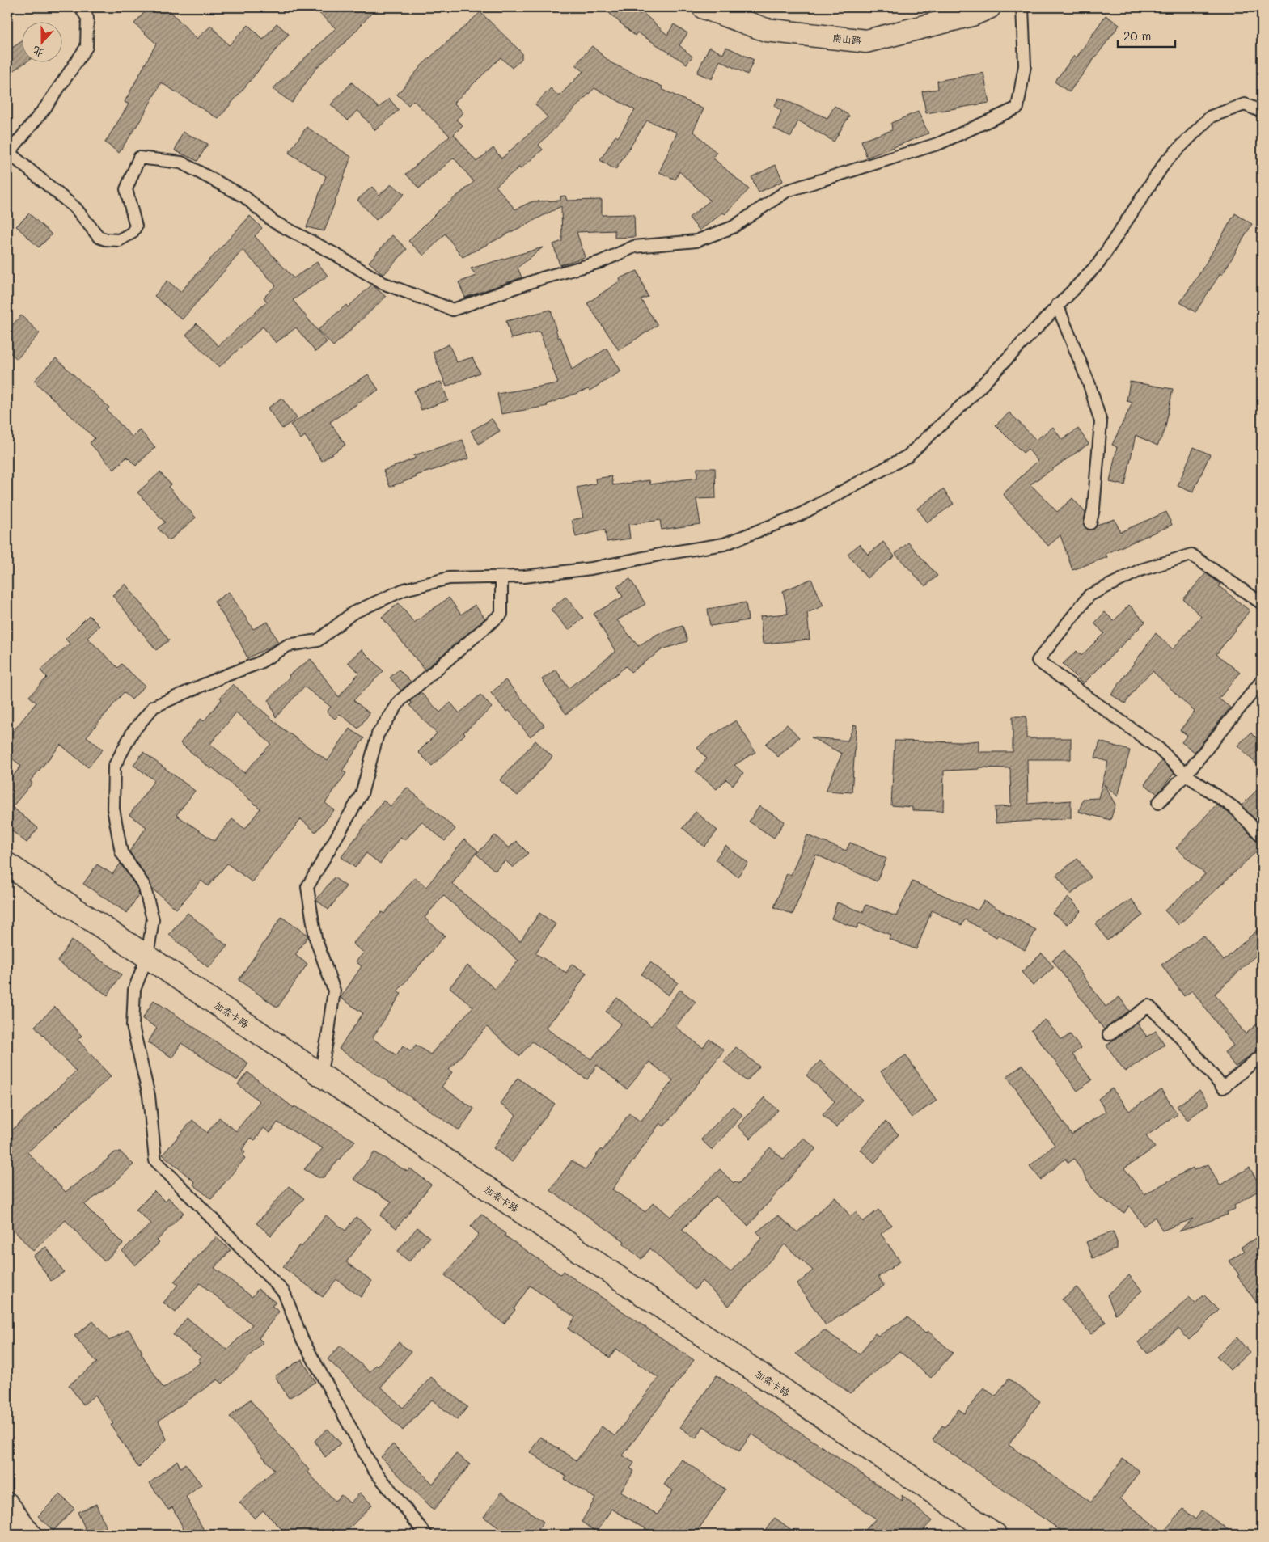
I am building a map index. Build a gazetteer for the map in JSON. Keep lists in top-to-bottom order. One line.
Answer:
{"streets":{"main road":["南山路","加索卡路"]},"scale_bar":"20 m","north":"bottom"}
